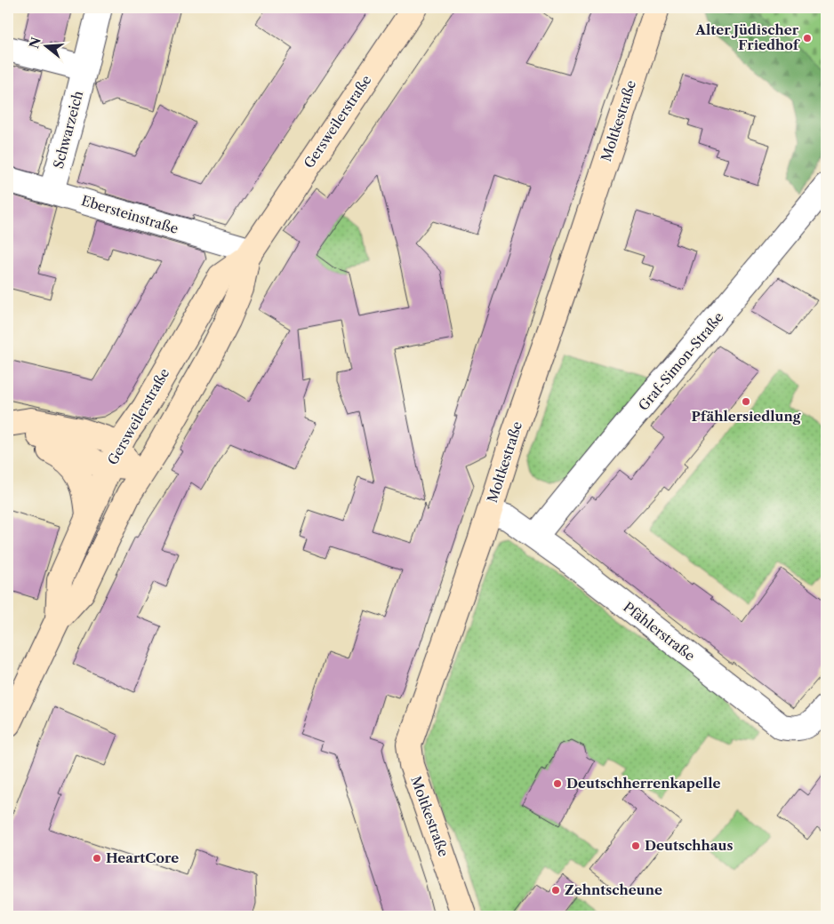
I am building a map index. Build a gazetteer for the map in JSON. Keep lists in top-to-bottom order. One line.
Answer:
{"streets":{"main road":["Moltkestraße","Gersweilerstraße"],"street":["Schwarzeich","Ebersteinstraße","Graf-Simon-Straße","Pfählerstraße"]},"crossings":[["Moltkestraße","Pfählerstraße"],["Gersweilerstraße","Ebersteinstraße"],["Schwarzeich","Ebersteinstraße"],["Graf-Simon-Straße","Pfählerstraße"]],"places":["Alter Jüdischer Friedhof","Pfählersiedlung","Deutschherrenkapelle","Deutschhaus","HeartCore","Zehntscheune"],"north":"left"}
